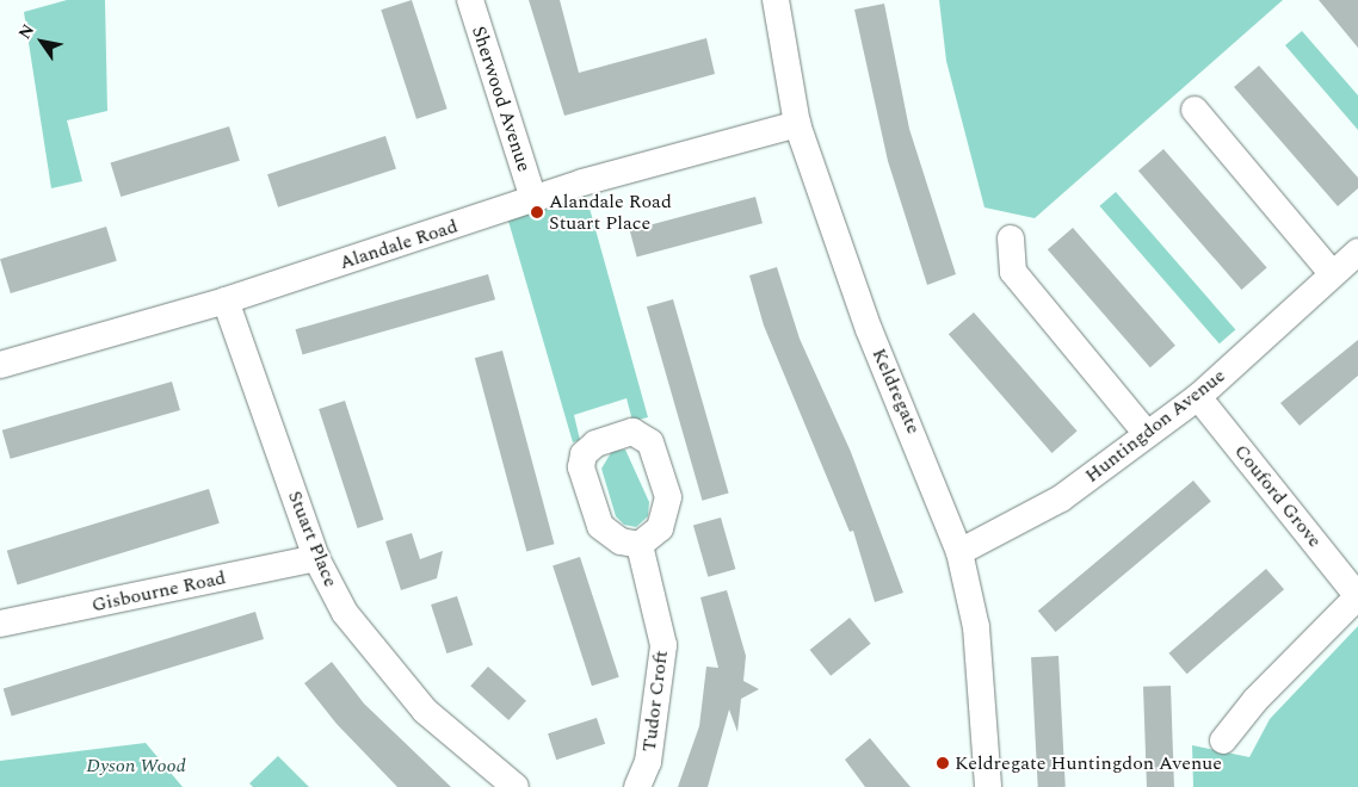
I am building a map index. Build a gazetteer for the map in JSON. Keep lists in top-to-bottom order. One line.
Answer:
{"streets":{"street":["Sherwood Avenue","Alandale Road","Keldregate","Huntingdon Avenue","Couford Grove","Stuart Place","Gisbourne Road","Tudor Croft"]},"crossings":[["Sherwood Avenue","Alandale Road"],["Alandale Road","Keldregate"],["Alandale Road","Stuart Place"],["Keldregate","Huntingdon Avenue"],["Huntingdon Avenue","Couford Grove"],["Stuart Place","Gisbourne Road"]],"parks":["Dyson Wood"],"places":["Alandale Road Stuart Place","Keldregate Huntingdon Avenue"],"north":"top left"}
